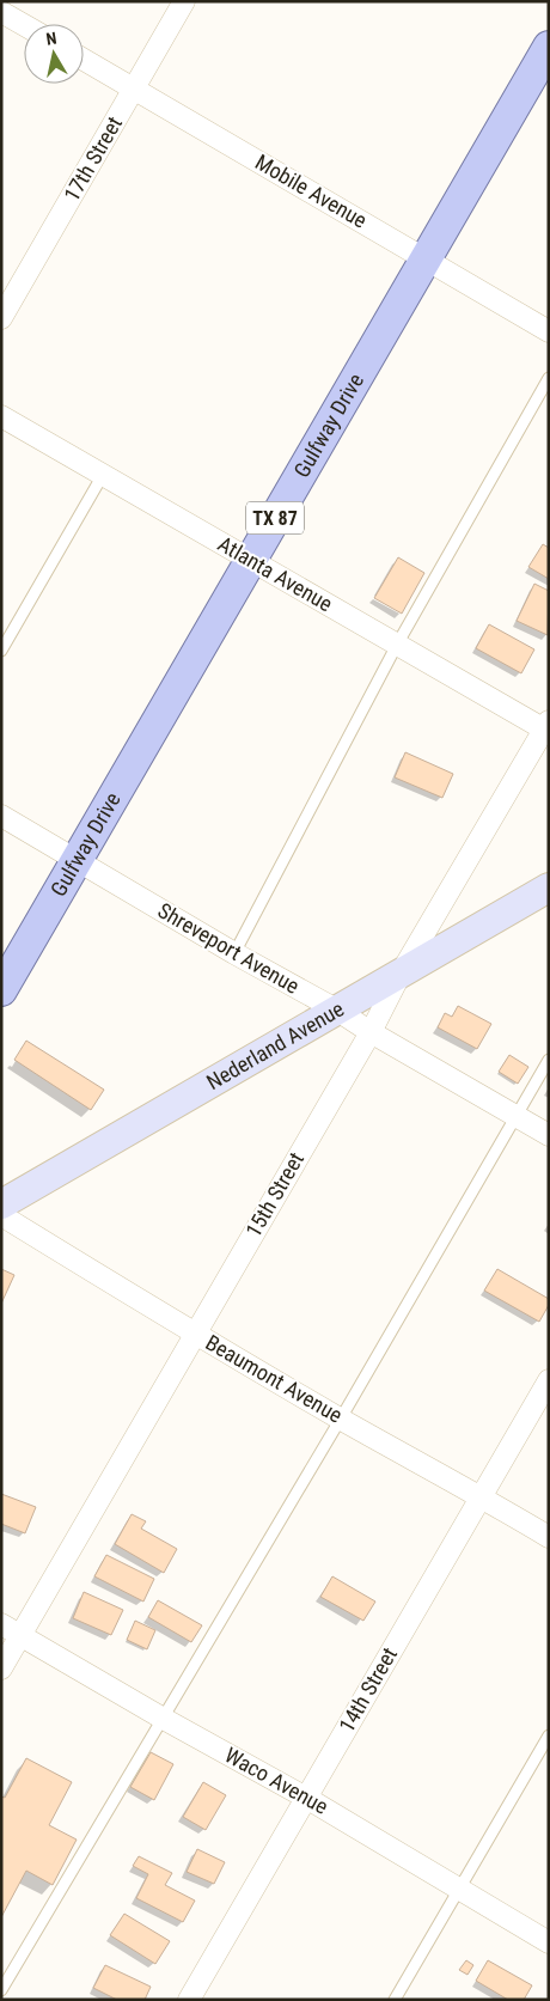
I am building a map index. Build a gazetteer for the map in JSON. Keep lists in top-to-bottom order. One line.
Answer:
{"streets":{"main road":["Gulfway Drive","TX 87"],"street":["17th Street","Mobile Avenue","Atlanta Avenue","Shreveport Avenue","Nederland Avenue","15th Street","Beaumont Avenue","14th Street","Waco Avenue"]},"crossings":[["17th Street","Mobile Avenue"],["Mobile Avenue","Gulfway Drive"],["Gulfway Drive","Atlanta Avenue"],["Gulfway Drive","Shreveport Avenue"],["Atlanta Avenue","15th Street"],["Shreveport Avenue","Nederland Avenue"],["Shreveport Avenue","15th Street"],["Nederland Avenue","15th Street"],["15th Street","Beaumont Avenue"],["15th Street","Waco Avenue"],["Beaumont Avenue","14th Street"],["14th Street","Waco Avenue"]],"north":"top"}
